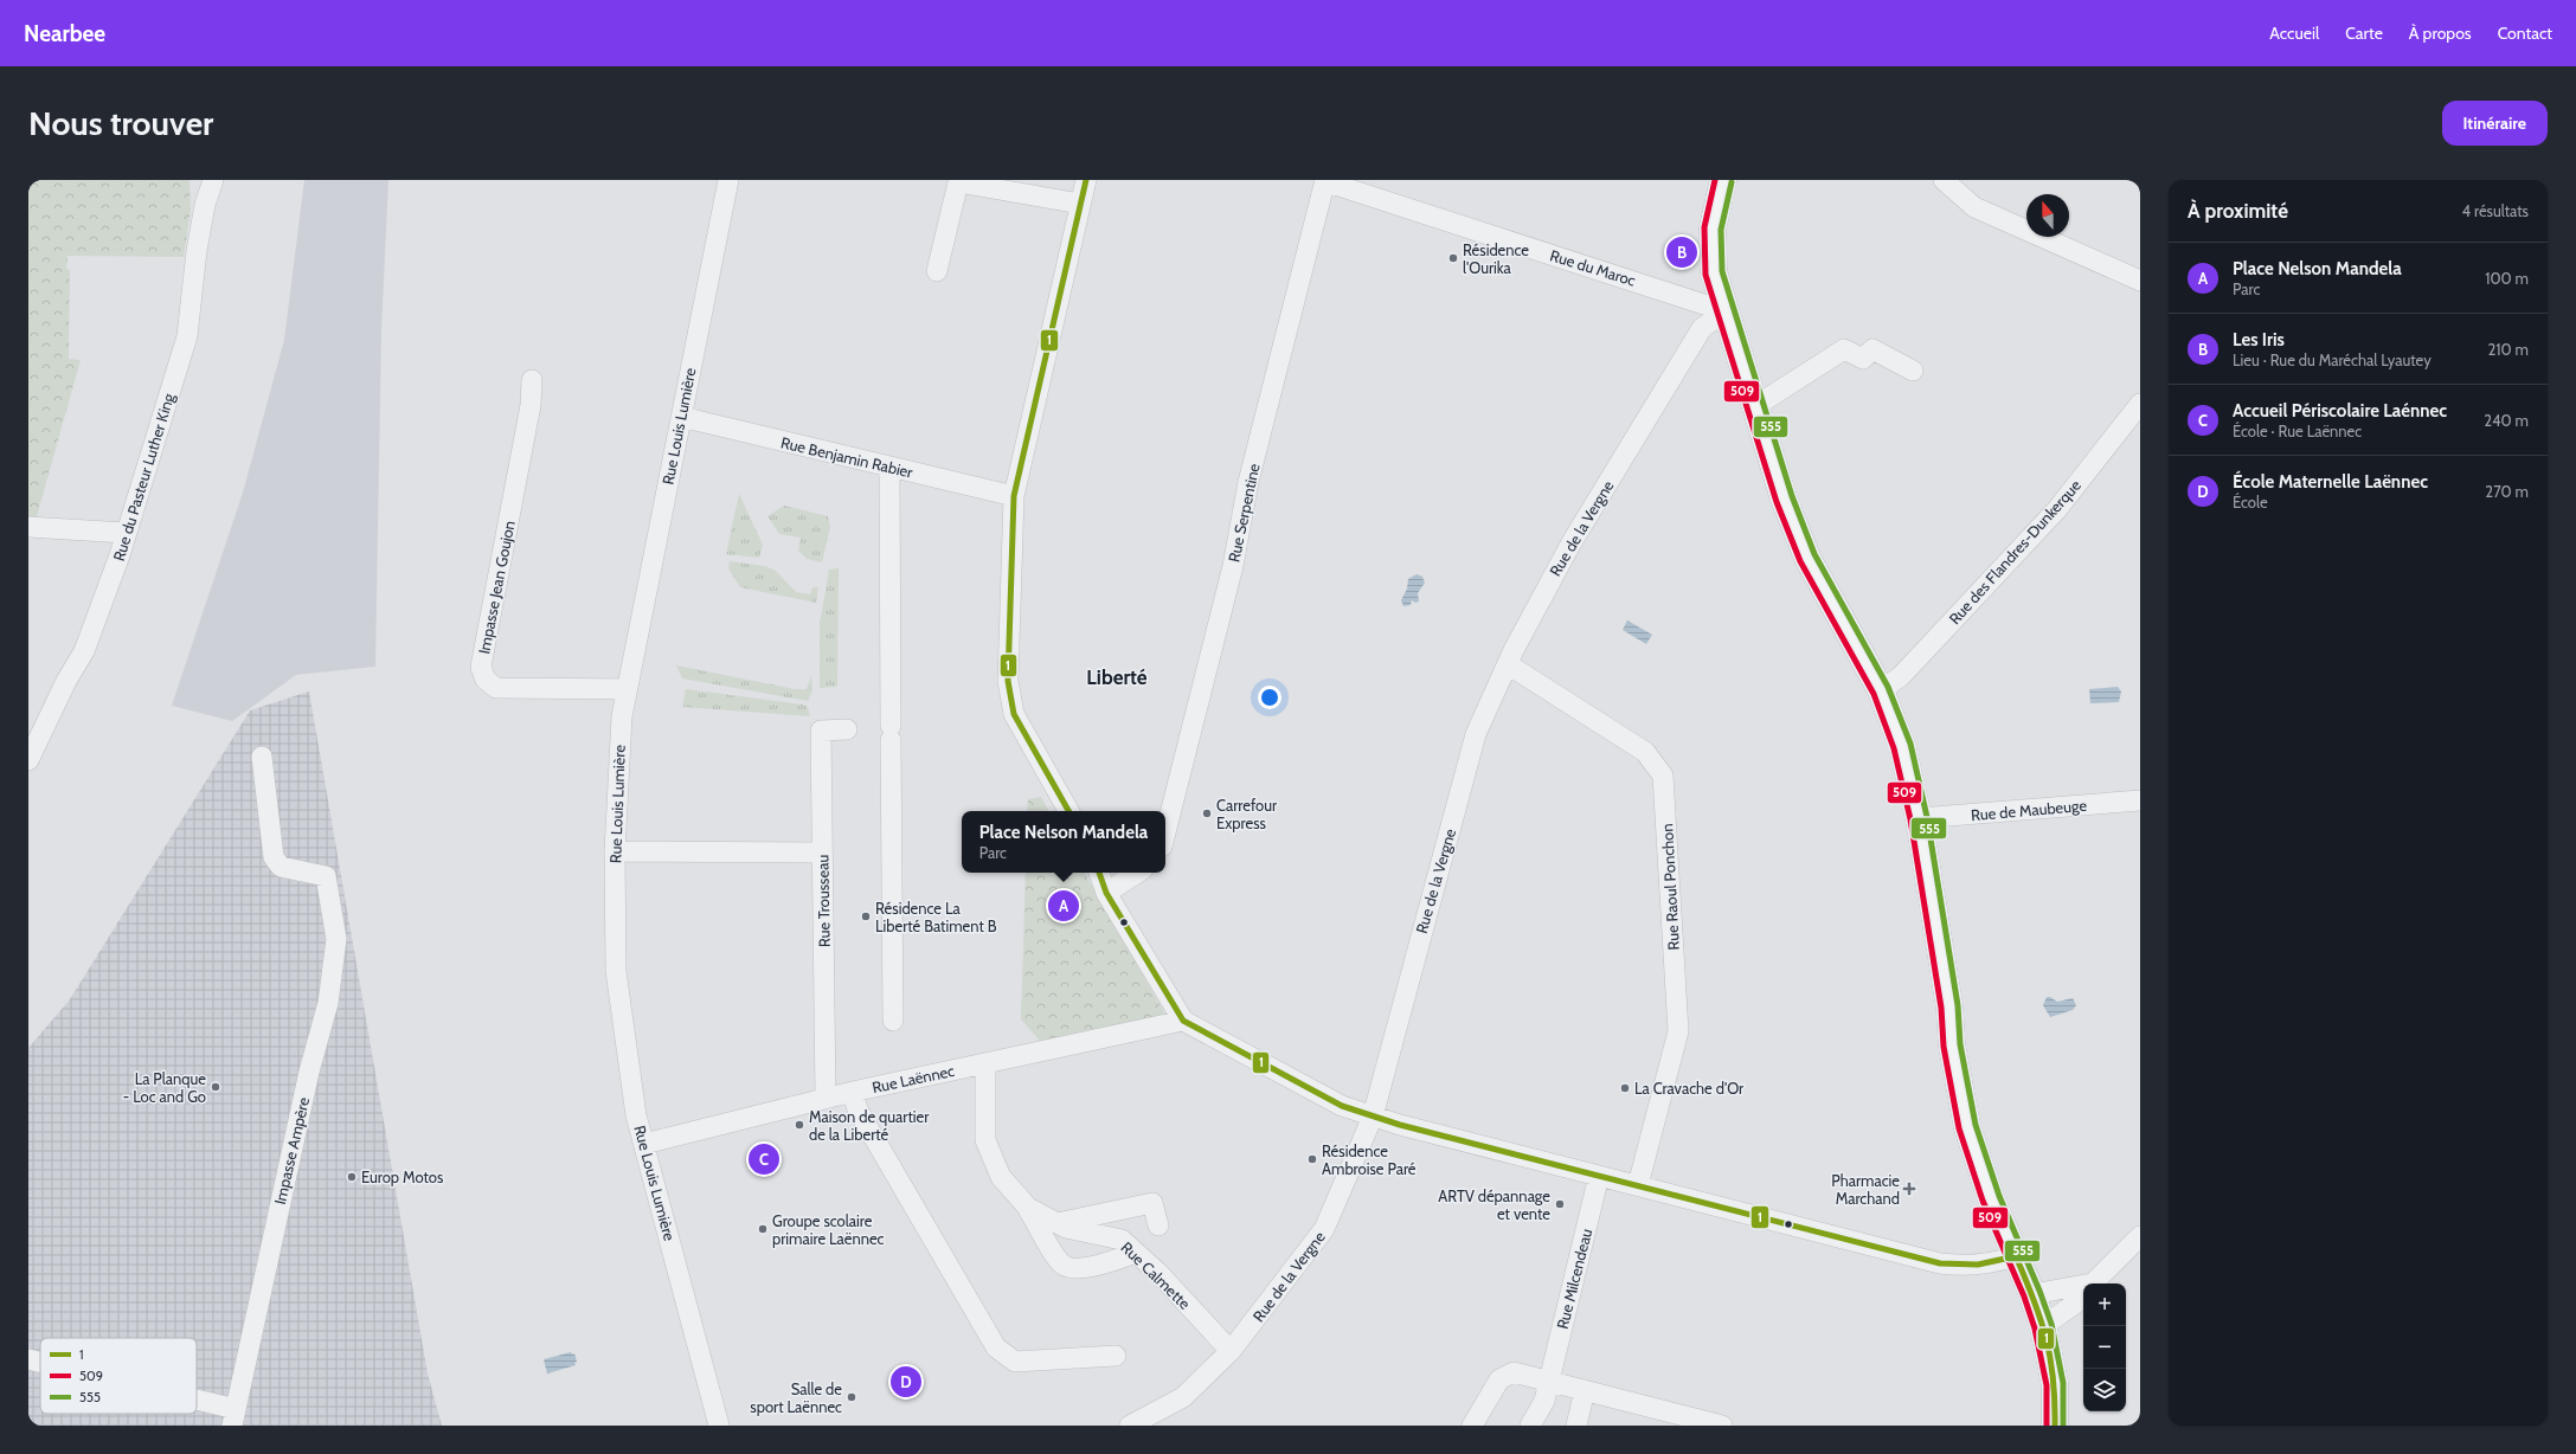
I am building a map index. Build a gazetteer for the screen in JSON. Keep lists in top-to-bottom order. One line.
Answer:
{"streets":{"street":["Rue du Maroc","Rue Louis Lumière","Rue Benjamin Rabier","Rue du Pasteur Luther King","Rue Serpentine","Rue de la Vergne","Rue des Flandres-Dunkerque","Impasse Jean Goujon","Rue de Maubeuge","Rue Raoul Ponchon","Rue Trousseau","Rue Laënnec","Impasse Ampère","Rue Calmette","Rue Milcendeau"]},"crossings":[["Rue du Maroc","Rue Serpentine"],["Rue du Maroc","Rue de la Vergne"],["Rue Louis Lumière","Rue Benjamin Rabier"],["Rue Louis Lumière","Impasse Jean Goujon"],["Rue Louis Lumière","Rue Laënnec"],["Rue de la Vergne","Rue Raoul Ponchon"],["Rue de la Vergne","Rue Calmette"],["Rue Trousseau","Rue Laënnec"],["Rue Laënnec","Rue Calmette"]],"districts":["Liberté"],"places":{"other":["Résidence l'Ourika","Carrefour Express","Résidence La Liberté Batiment B","La Planque - Loc and Go","La Cravache d'Or","Maison de quartier de la Liberté","Résidence Ambroise Paré","Europ Motos","ARTV dépannage et vente","Groupe scolaire primaire Laënnec","Salle de sport Laënnec"],"health":["Pharmacie Marchand"]},"lines":["transit line 1","transit line 509","transit line 555"],"legend":["1","509","555"],"north":"top","page":{"header":"Nearbee","nav":["Accueil","Carte","À propos","Contact"],"buttons":"Itinéraire","title":"Nous trouver","heading":["À proximité","4 résultats"],"pins":["B","A","C","D"],"list":[{"mark":"A","name":"Place Nelson Mandela","note":"Parc","value":"100 m"},{"mark":"B","name":"Les Iris","note":"Lieu · Rue du Maréchal Lyautey","value":"210 m"},{"mark":"C","name":"Accueil Périscolaire Laénnec","note":"École · Rue Laënnec","value":"240 m"},{"mark":"D","name":"École Maternelle Laënnec","note":"École","value":"270 m"}],"popup":["Place Nelson Mandela","Parc"],"map_buttons":["+","−"]}}
